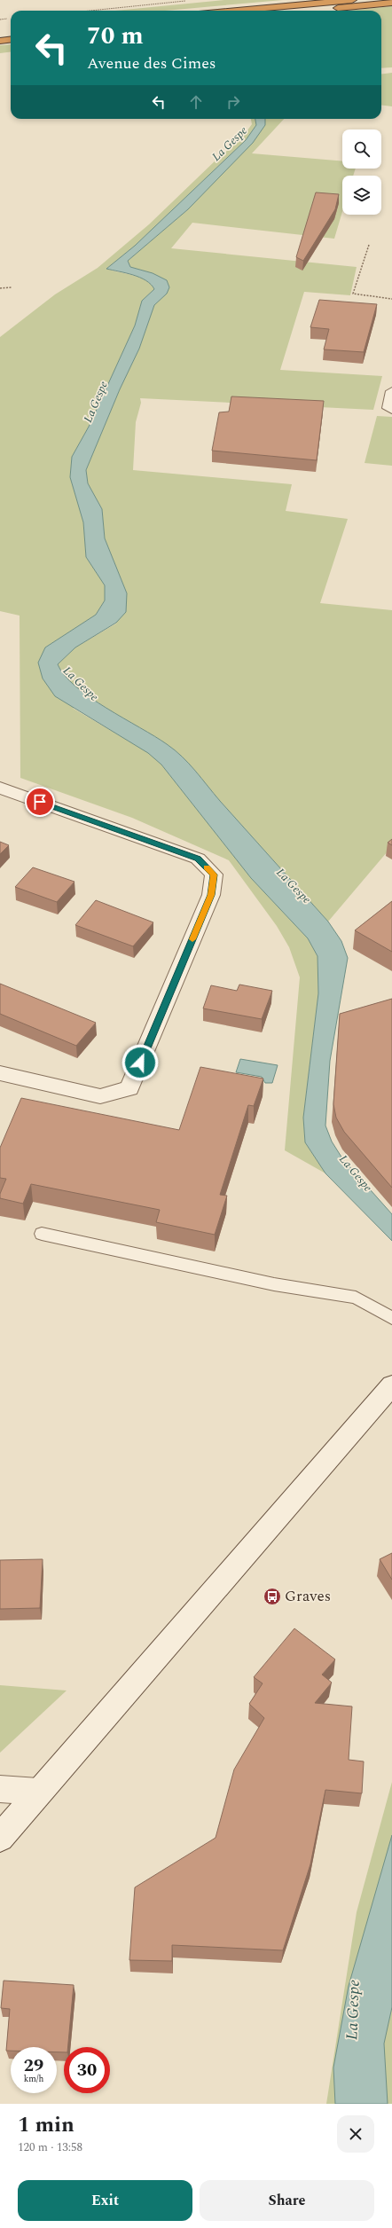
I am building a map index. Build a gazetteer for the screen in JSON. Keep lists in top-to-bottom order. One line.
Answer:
{"water":["La Gespe"],"places":{"bus stop":["Graves"]},"page":{"turn":["70 m","Avenue des Cimes"],"speed":"29 km/h","limit":"30","heading":["1 min","120 m · 13:58"],"buttons":["Exit","Share"]}}
